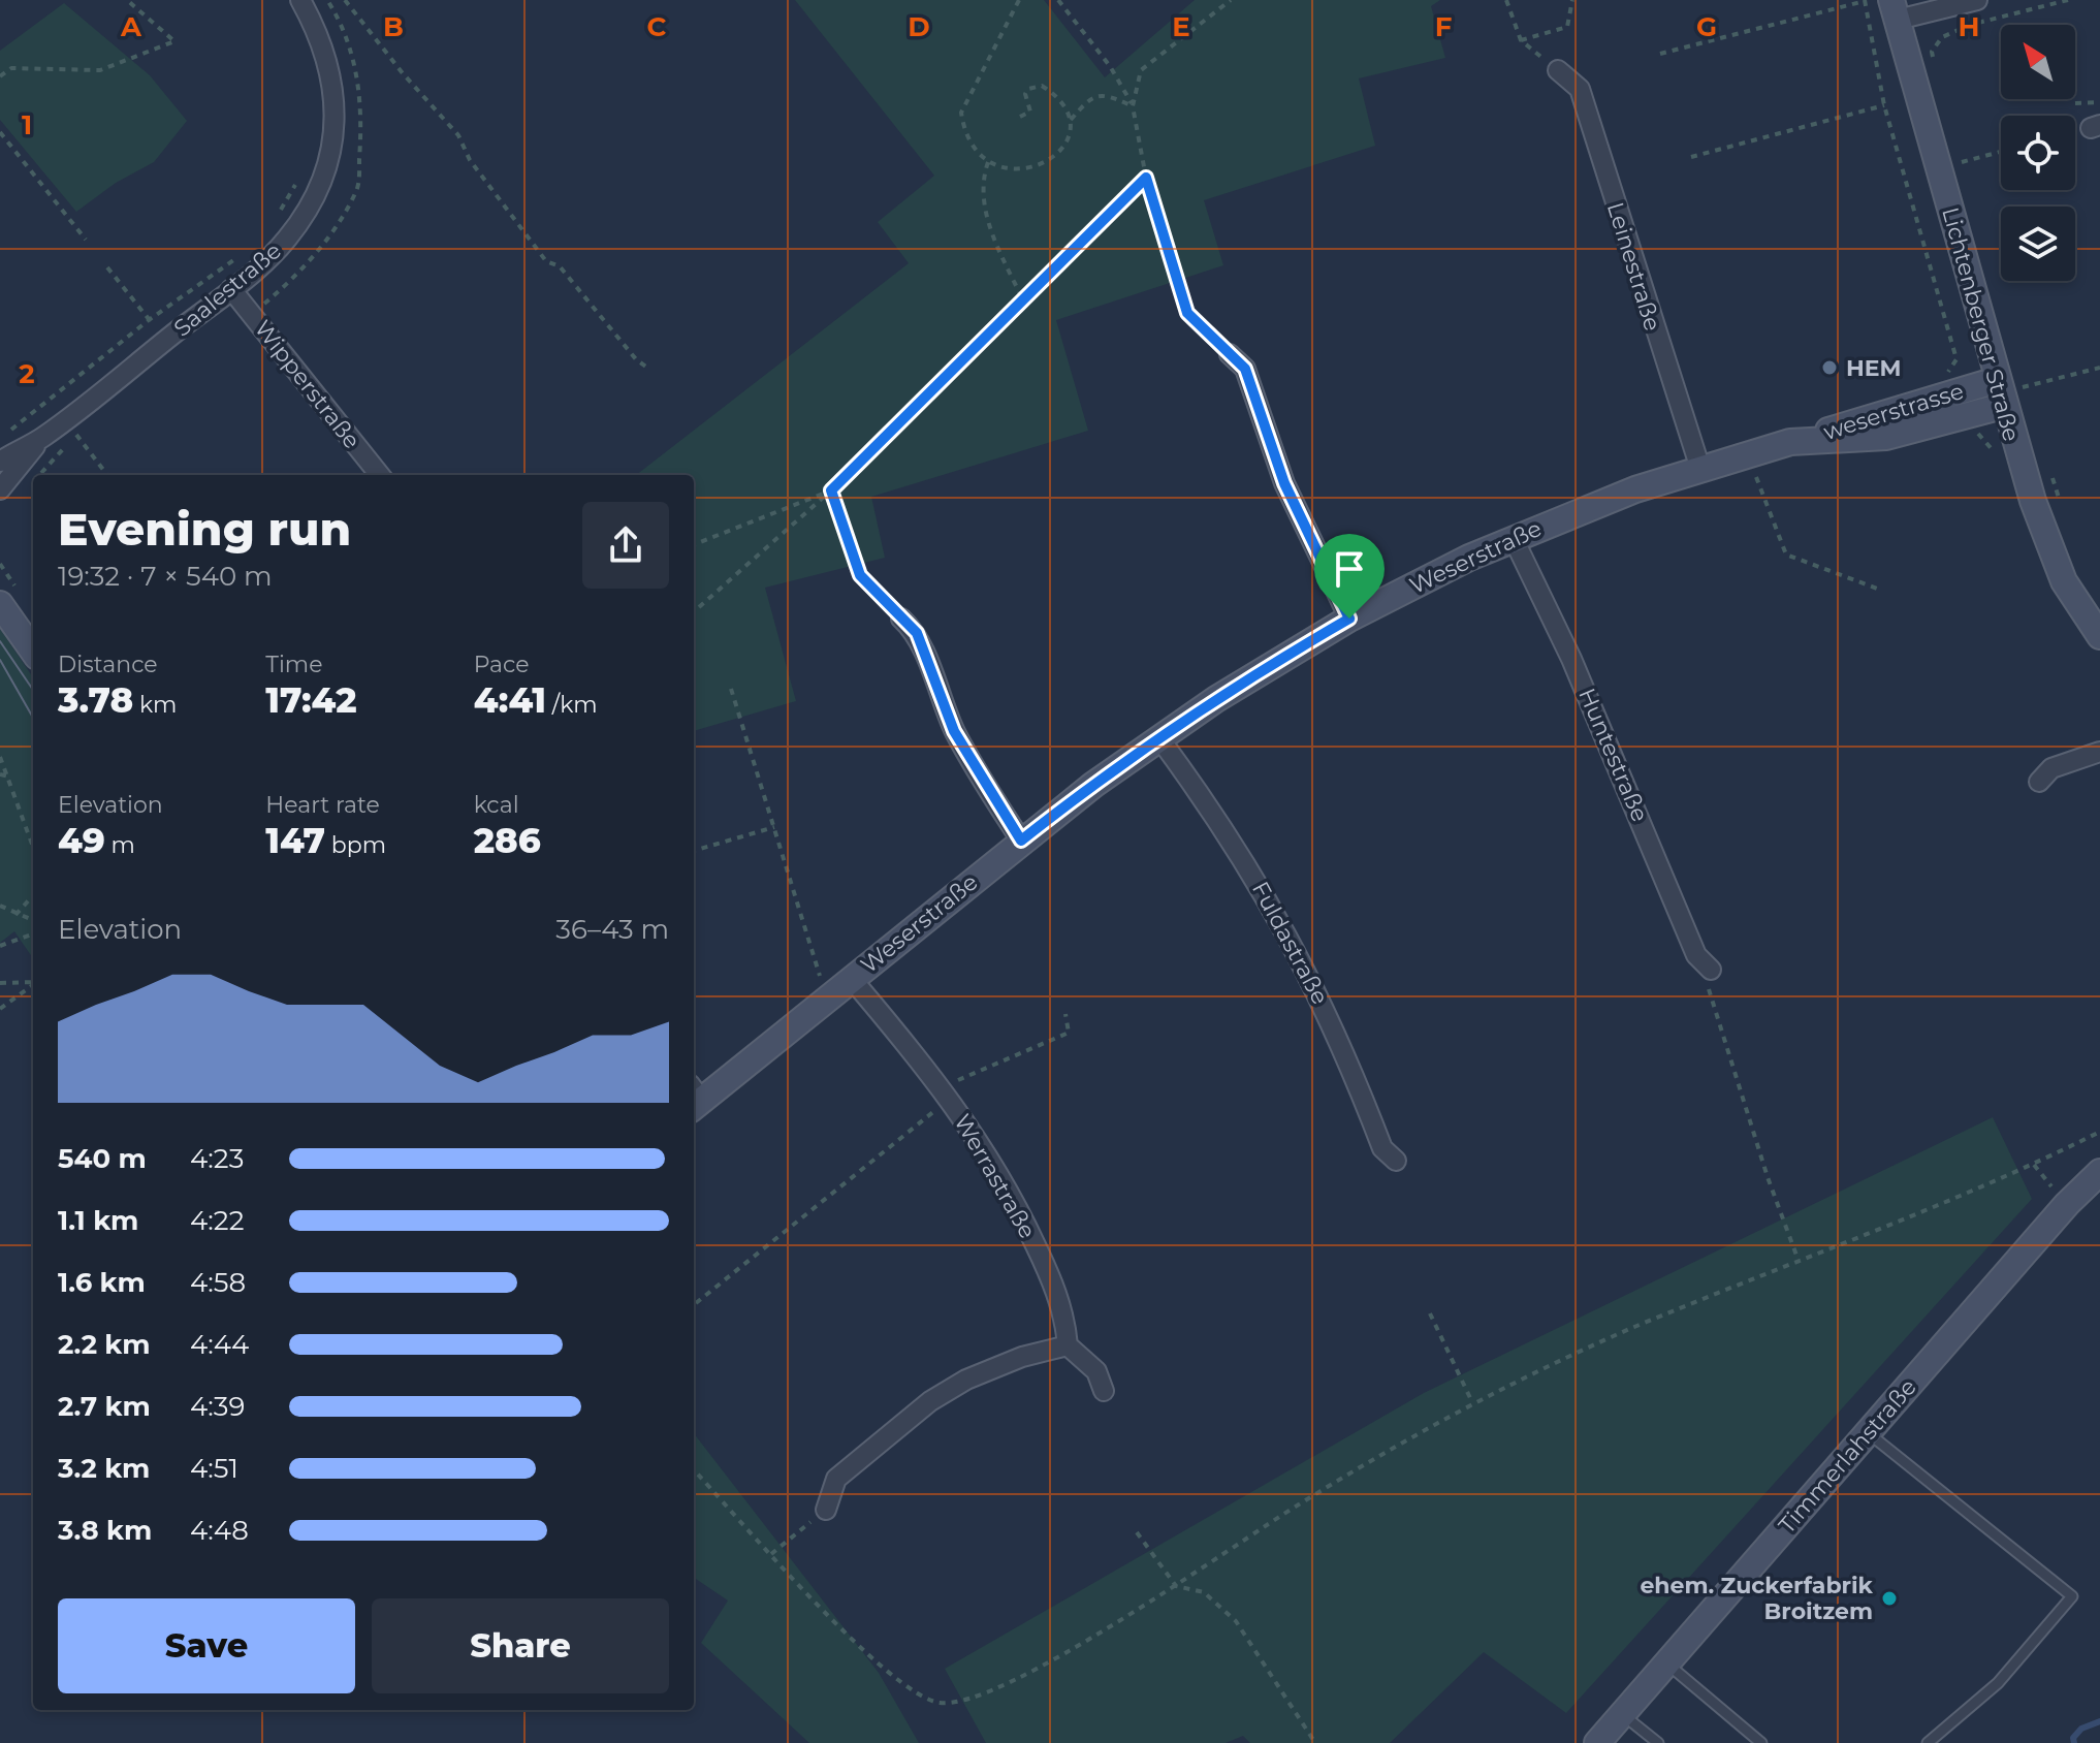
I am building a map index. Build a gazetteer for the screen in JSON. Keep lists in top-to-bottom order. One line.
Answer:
{"streets":{"street":["Leinestraße","Saalestraße","Lichtenberger Straße","Wipperstraße","weserstrasse","Weserstraße","Huntestraße","Fuldastraße","Werrastraße","Timmerlahstraße"]},"crossings":[["Leinestraße","Weserstraße"],["Saalestraße","Wipperstraße"],["Lichtenberger Straße","weserstrasse"],["weserstrasse","Weserstraße"],["Weserstraße","Huntestraße"],["Weserstraße","Fuldastraße"],["Weserstraße","Werrastraße"]],"places":["HEM","ehem. Zuckerfabrik Broitzem"],"north":"top left","page":{"heading":["Evening run","19:32 · 7 × 540 m"],"stats":[["Distance","3.78 km"],["Time","17:42"],["Pace","4:41 /km"],["Elevation","49 m"],["Heart rate","147 bpm"],["kcal","286"]],"chart":["Elevation","36–43 m"],"list":[{"name":"540 m","note":"4:23"},{"name":"1.1 km","note":"4:22"},{"name":"1.6 km","note":"4:58"},{"name":"2.2 km","note":"4:44"},{"name":"2.7 km","note":"4:39"},{"name":"3.2 km","note":"4:51"},{"name":"3.8 km","note":"4:48"}],"buttons":["Save","Share"]},"grid":{"columns":["A","B","C","D","E","F","G","H"],"rows":["1","2"]}}
